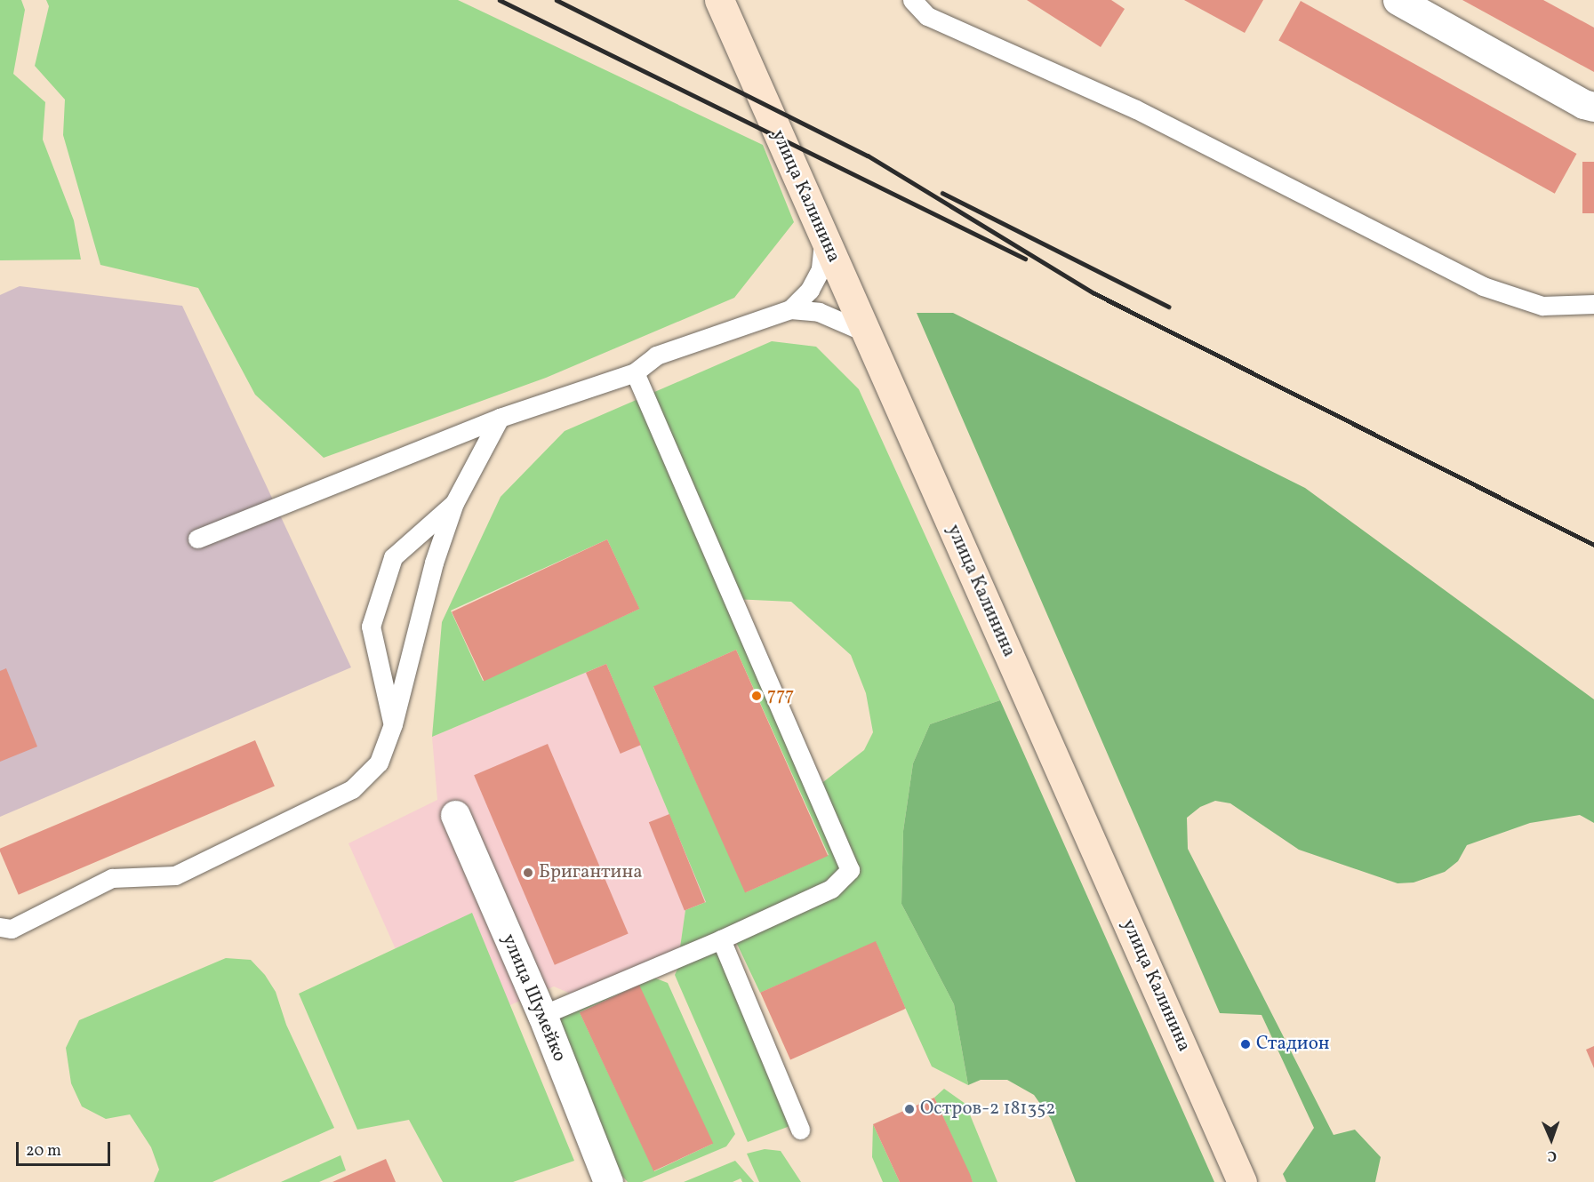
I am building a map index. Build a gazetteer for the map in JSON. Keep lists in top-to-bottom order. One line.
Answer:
{"streets":{"main road":["улица Калинина"],"street":["улица Шумейко"]},"places":["777","Бригантина","Стадион","Остров-2 181352"],"scale_bar":"20 m","north":"bottom"}
